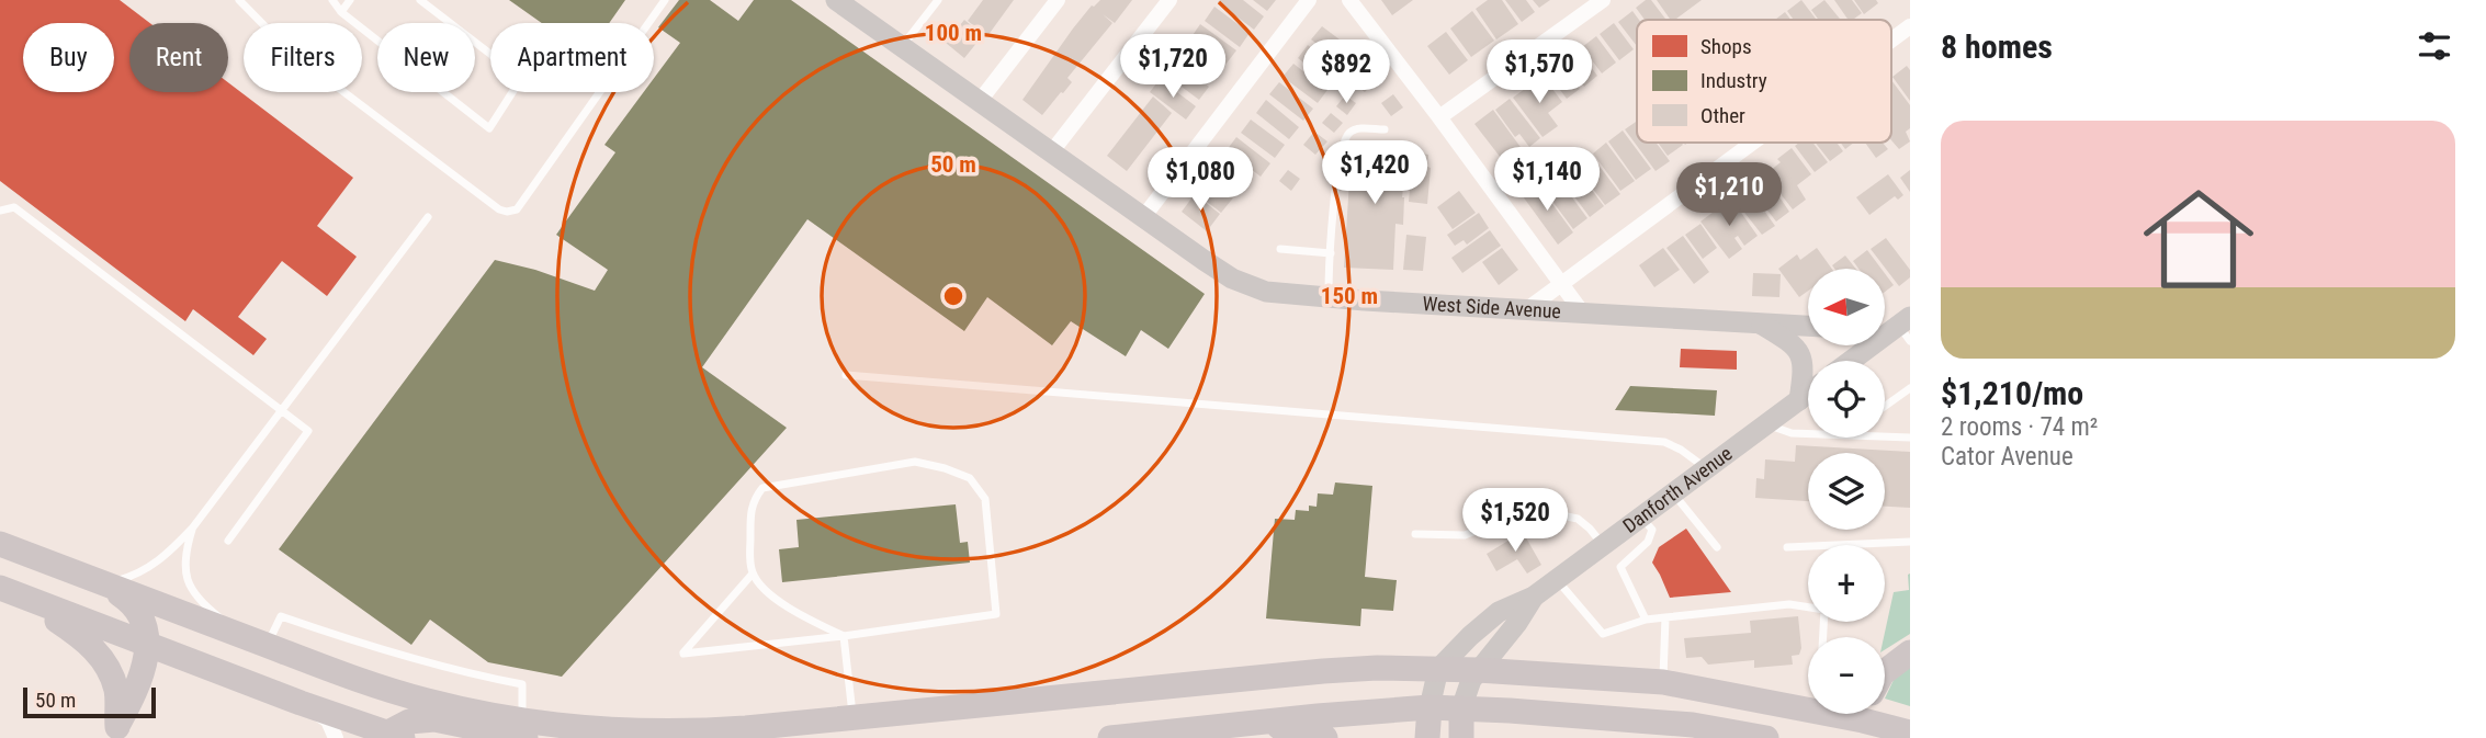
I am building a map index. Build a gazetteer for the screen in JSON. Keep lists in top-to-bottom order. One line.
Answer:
{"streets":{"main road":["West Side Avenue","Danforth Avenue"]},"legend":["Shops","Industry","Other"],"scale_bar":"50 m","north":"left","page":{"heading":"8 homes","chip":["Buy","Rent","Filters","New","Apartment"],"price":["$1,720","$892","$1,570","$1,420","$1,080","$1,140","$1,210","$1,520"],"list":[{"name":"$1,210/mo","note":"2 rooms · 74 m² · Cator Avenue"}],"map_buttons":["+","−"],"scale":"50 m"},"rings":["100 m","50 m","150 m"]}
